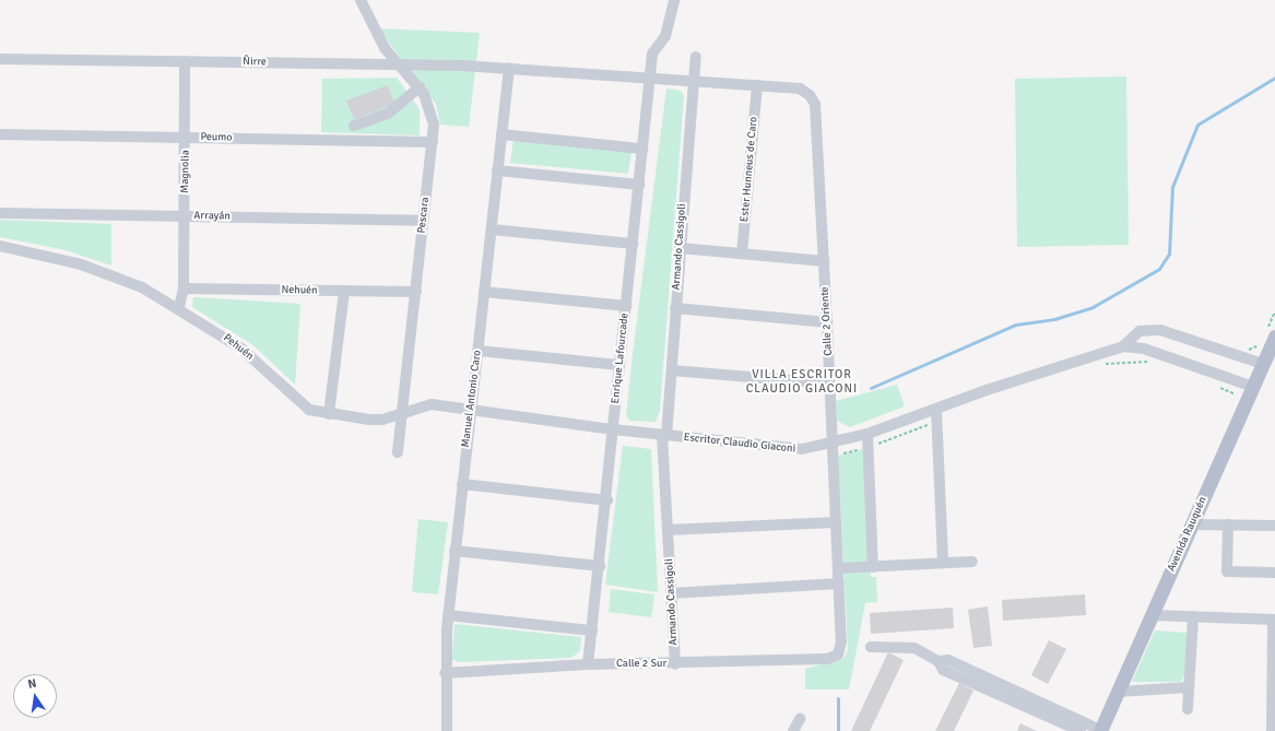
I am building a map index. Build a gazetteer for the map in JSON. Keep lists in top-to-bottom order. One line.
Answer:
{"streets":{"main road":["Avenida Rauquén"],"street":["Ñirre","Peumo","Ester Hunneus de Caro","Magnolia","Pescara","Arrayán","Armando Cassigoli","Nehuén","Calle 2 Oriente","Pehuén","Enrique Lafourcade","Manuel Antonio Caro","Escritor Claudio Giaconi","Calle 2 Sur"]},"crossings":[["Ñirre","Ester Hunneus de Caro"],["Ñirre","Magnolia"],["Ñirre","Pescara"],["Ñirre","Armando Cassigoli"],["Ñirre","Calle 2 Oriente"],["Ñirre","Enrique Lafourcade"],["Ñirre","Manuel Antonio Caro"],["Peumo","Magnolia"],["Peumo","Pescara"],["Magnolia","Arrayán"],["Magnolia","Nehuén"],["Magnolia","Pehuén"],["Pescara","Arrayán"],["Pescara","Nehuén"],["Pescara","Pehuén"],["Armando Cassigoli","Escritor Claudio Giaconi"],["Armando Cassigoli","Calle 2 Sur"],["Calle 2 Oriente","Escritor Claudio Giaconi"],["Calle 2 Oriente","Calle 2 Sur"],["Pehuén","Manuel Antonio Caro"],["Pehuén","Escritor Claudio Giaconi"],["Enrique Lafourcade","Escritor Claudio Giaconi"],["Enrique Lafourcade","Calle 2 Sur"],["Manuel Antonio Caro","Escritor Claudio Giaconi"],["Manuel Antonio Caro","Calle 2 Sur"],["Escritor Claudio Giaconi","Avenida Rauquén"]],"districts":["VILLA ESCRITOR CLAUDIO GIACONI"],"north":"top"}
